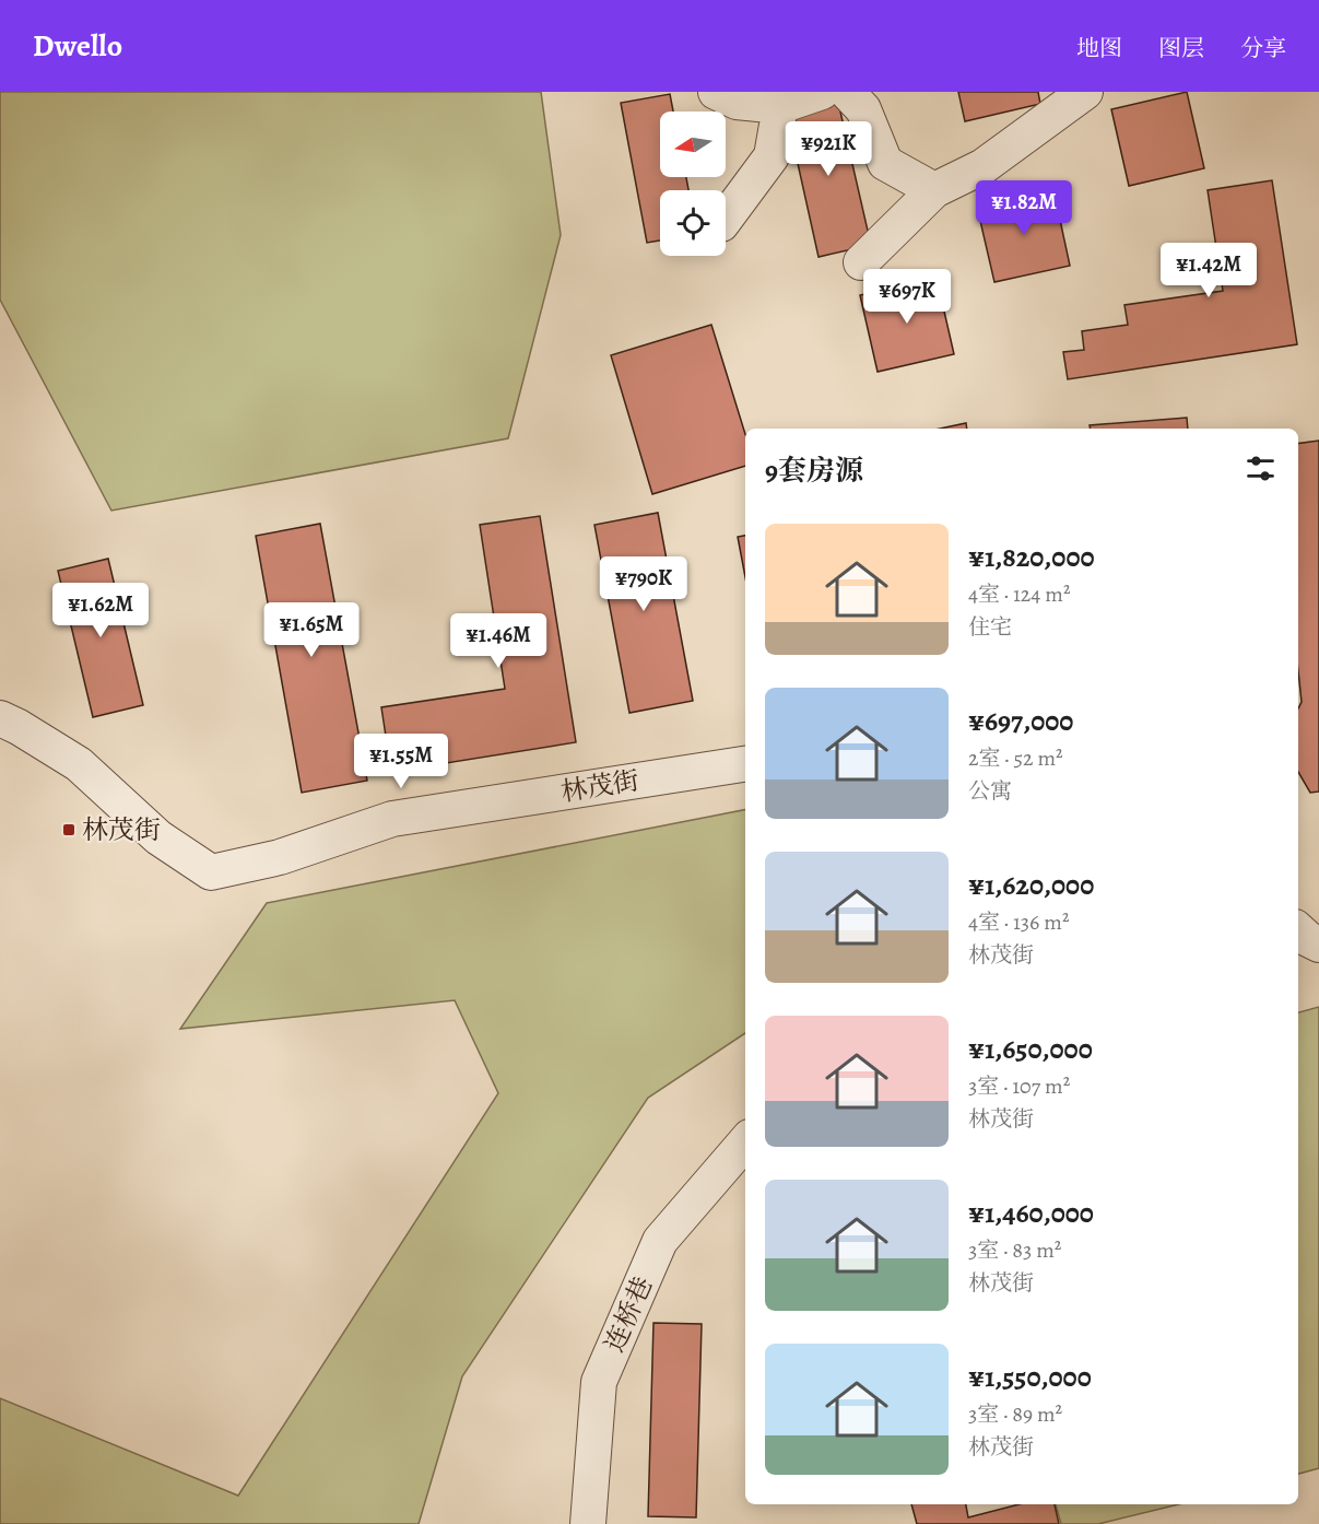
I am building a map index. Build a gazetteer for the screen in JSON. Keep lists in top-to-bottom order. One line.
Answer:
{"streets":{"street":["林茂街","连桥巷"]},"places":{"transit":["林茂街"]},"north":"left","page":{"header":"Dwello","nav":["地图","图层","分享"],"price":["¥921K","¥1.82M","¥1.42M","¥697K","¥790K","¥1.62M","¥1.65M","¥1.46M","¥1.55M"],"heading":"9套房源","list":[{"name":"¥1,820,000","note":"4室 · 124 m² · 住宅"},{"name":"¥697,000","note":"2室 · 52 m² · 公寓"},{"name":"¥1,620,000","note":"4室 · 136 m² · 林茂街"},{"name":"¥1,650,000","note":"3室 · 107 m² · 林茂街"},{"name":"¥1,460,000","note":"3室 · 83 m² · 林茂街"},{"name":"¥1,550,000","note":"3室 · 89 m² · 林茂街"}]}}
